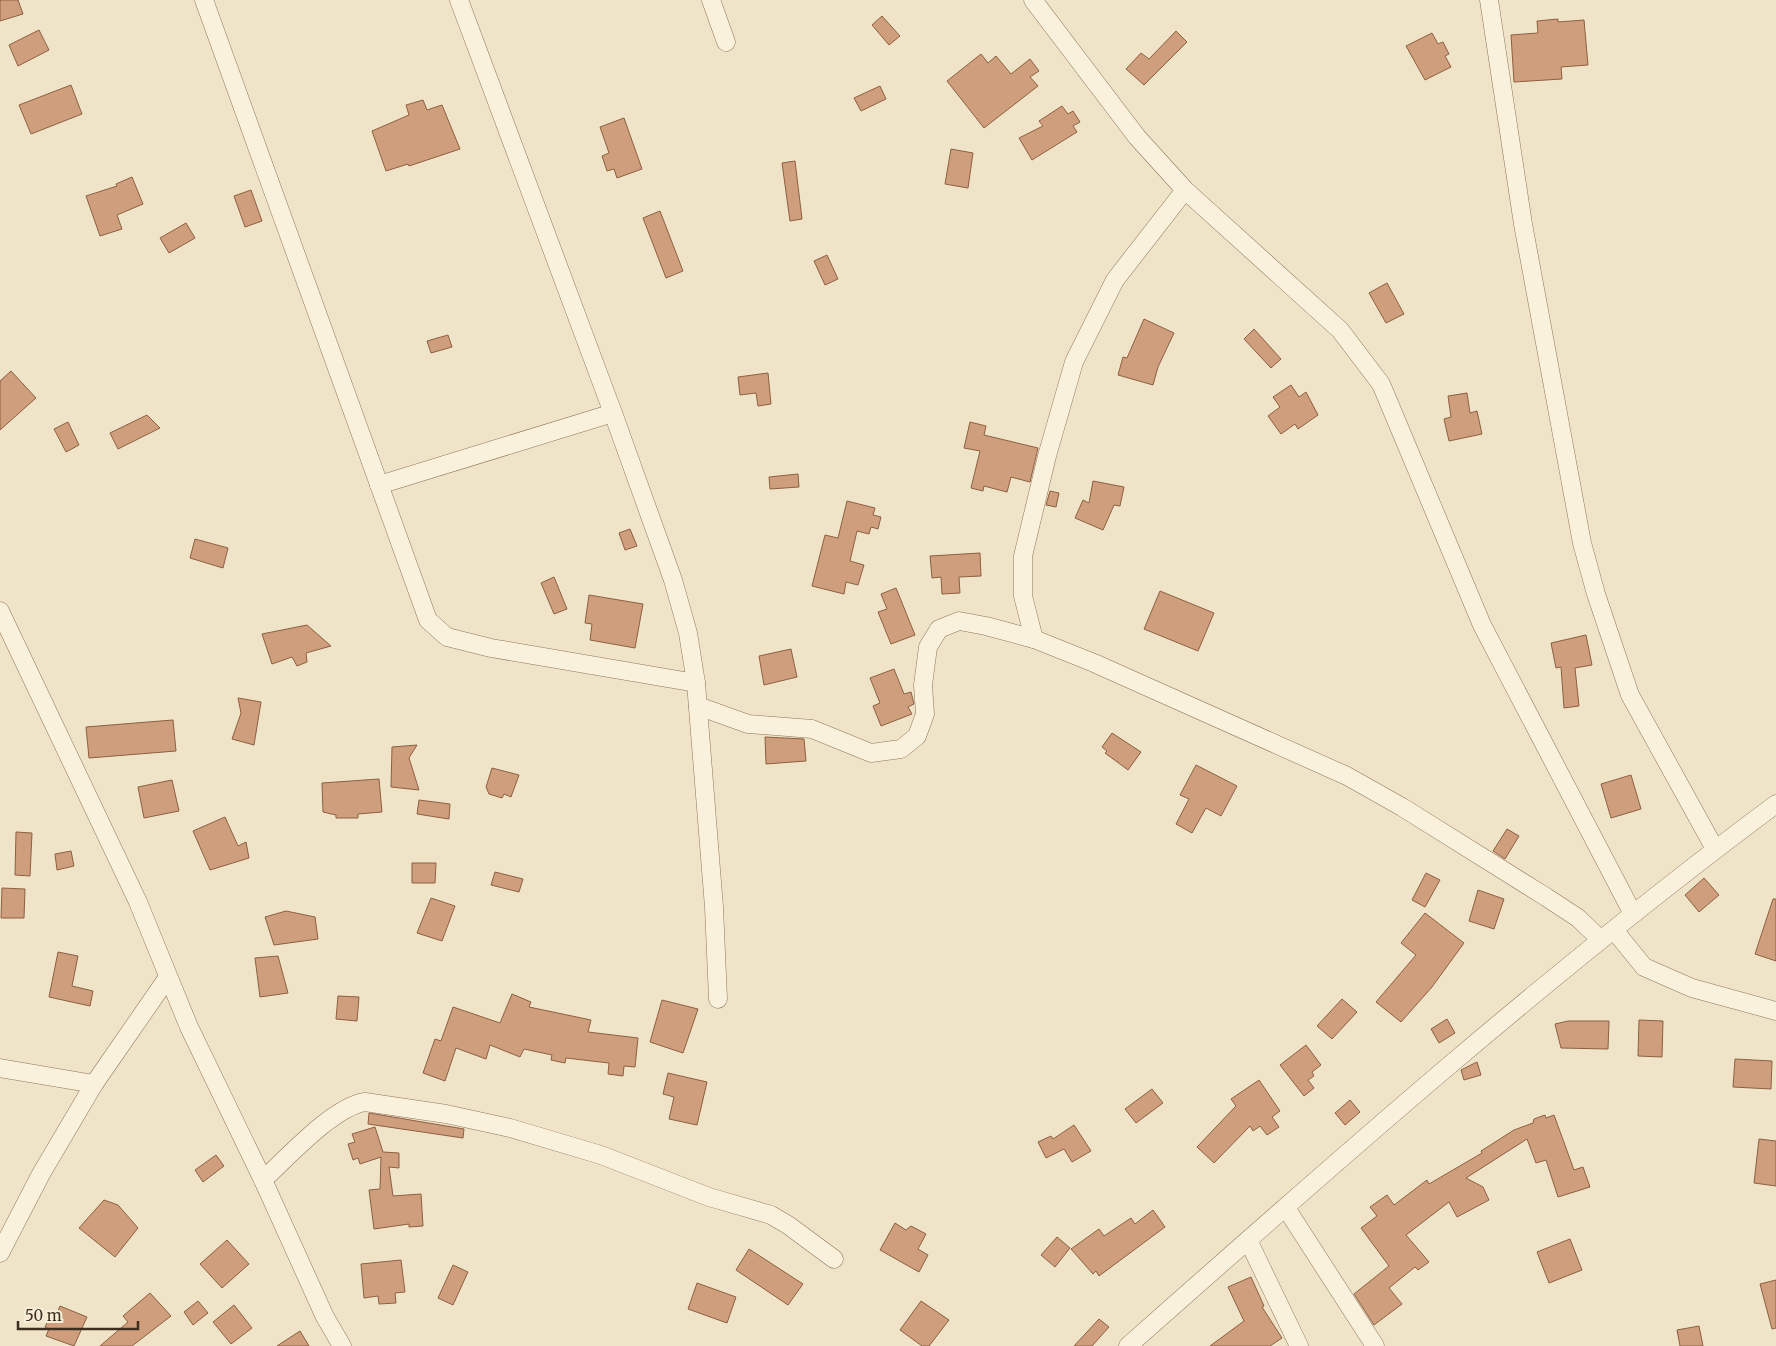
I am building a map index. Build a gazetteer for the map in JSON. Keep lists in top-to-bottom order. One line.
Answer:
{"scale_bar":"50 m"}
